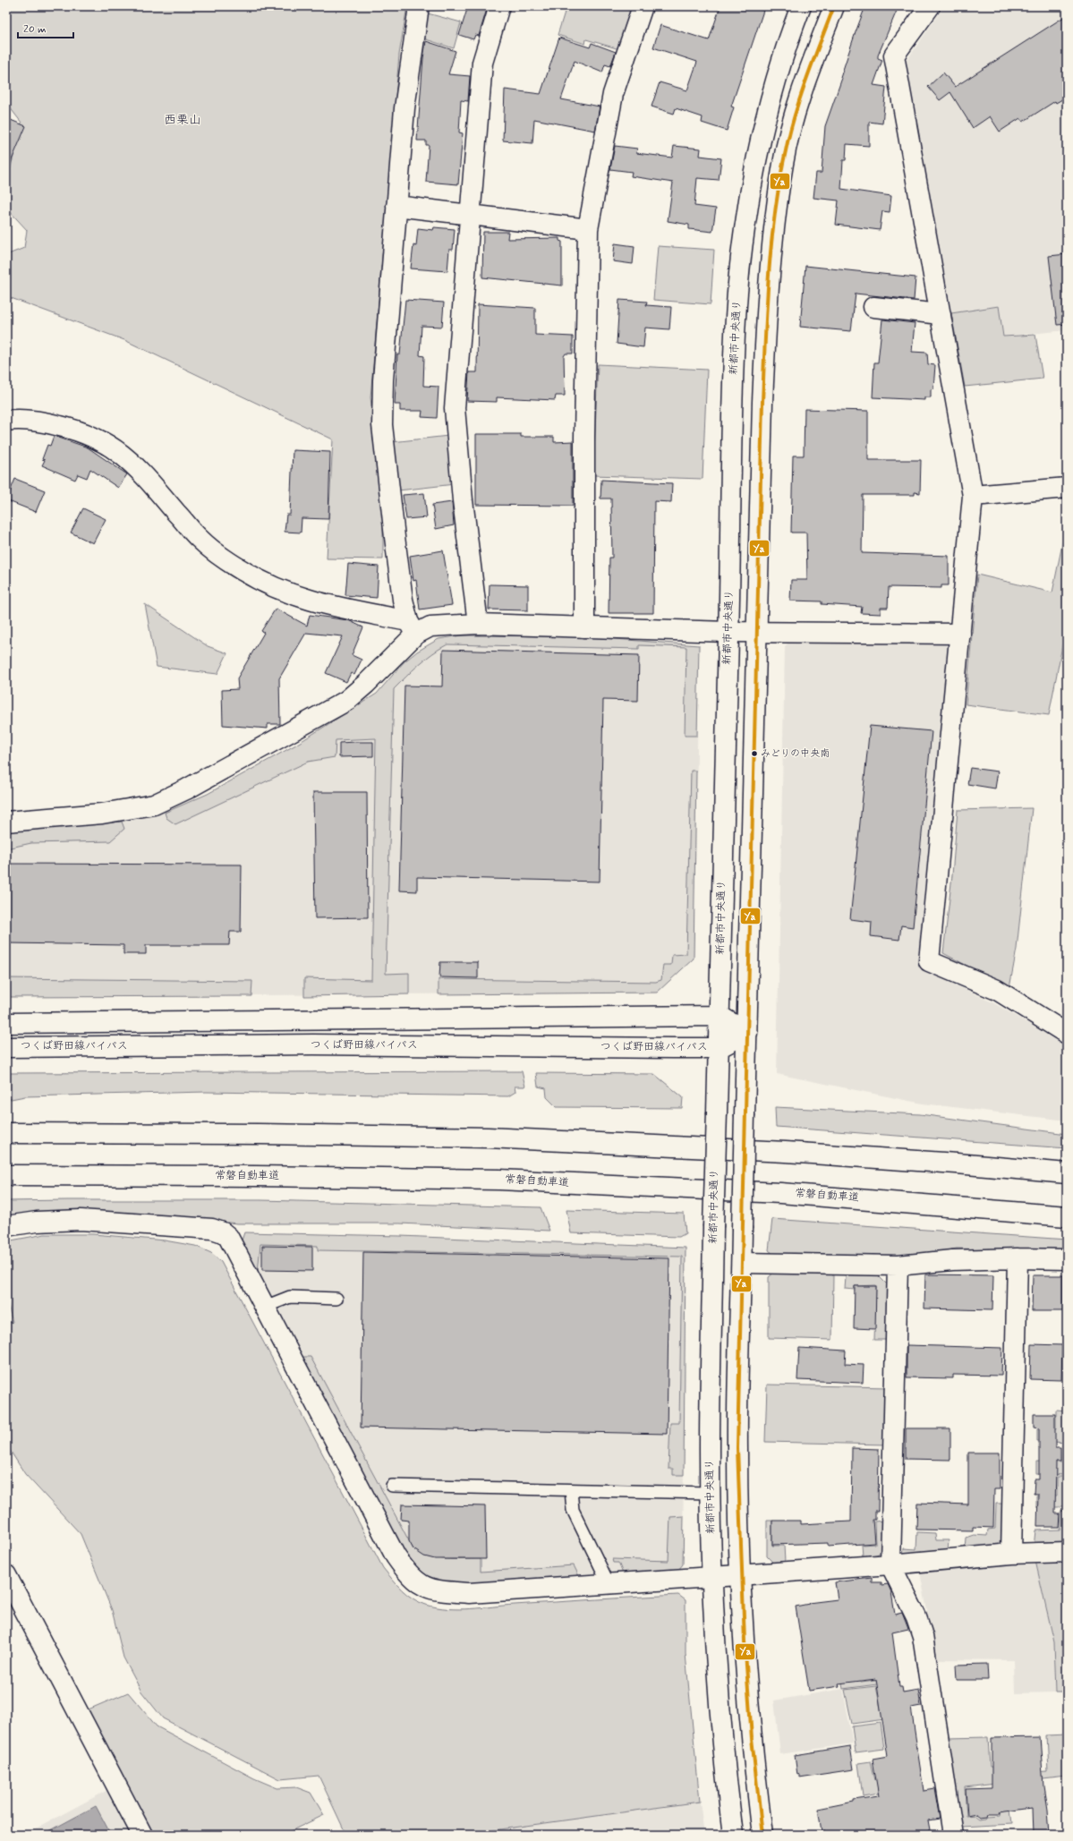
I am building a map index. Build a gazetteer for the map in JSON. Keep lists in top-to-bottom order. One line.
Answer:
{"streets":{"main road":["新都市中央通り","つくば野田線バイパス","常磐自動車道"]},"crossings":[["新都市中央通り","つくば野田線バイパス"]],"districts":["西栗山"],"places":["みどりの中央南"],"lines":["transit line Ya"],"scale_bar":"20 m"}
